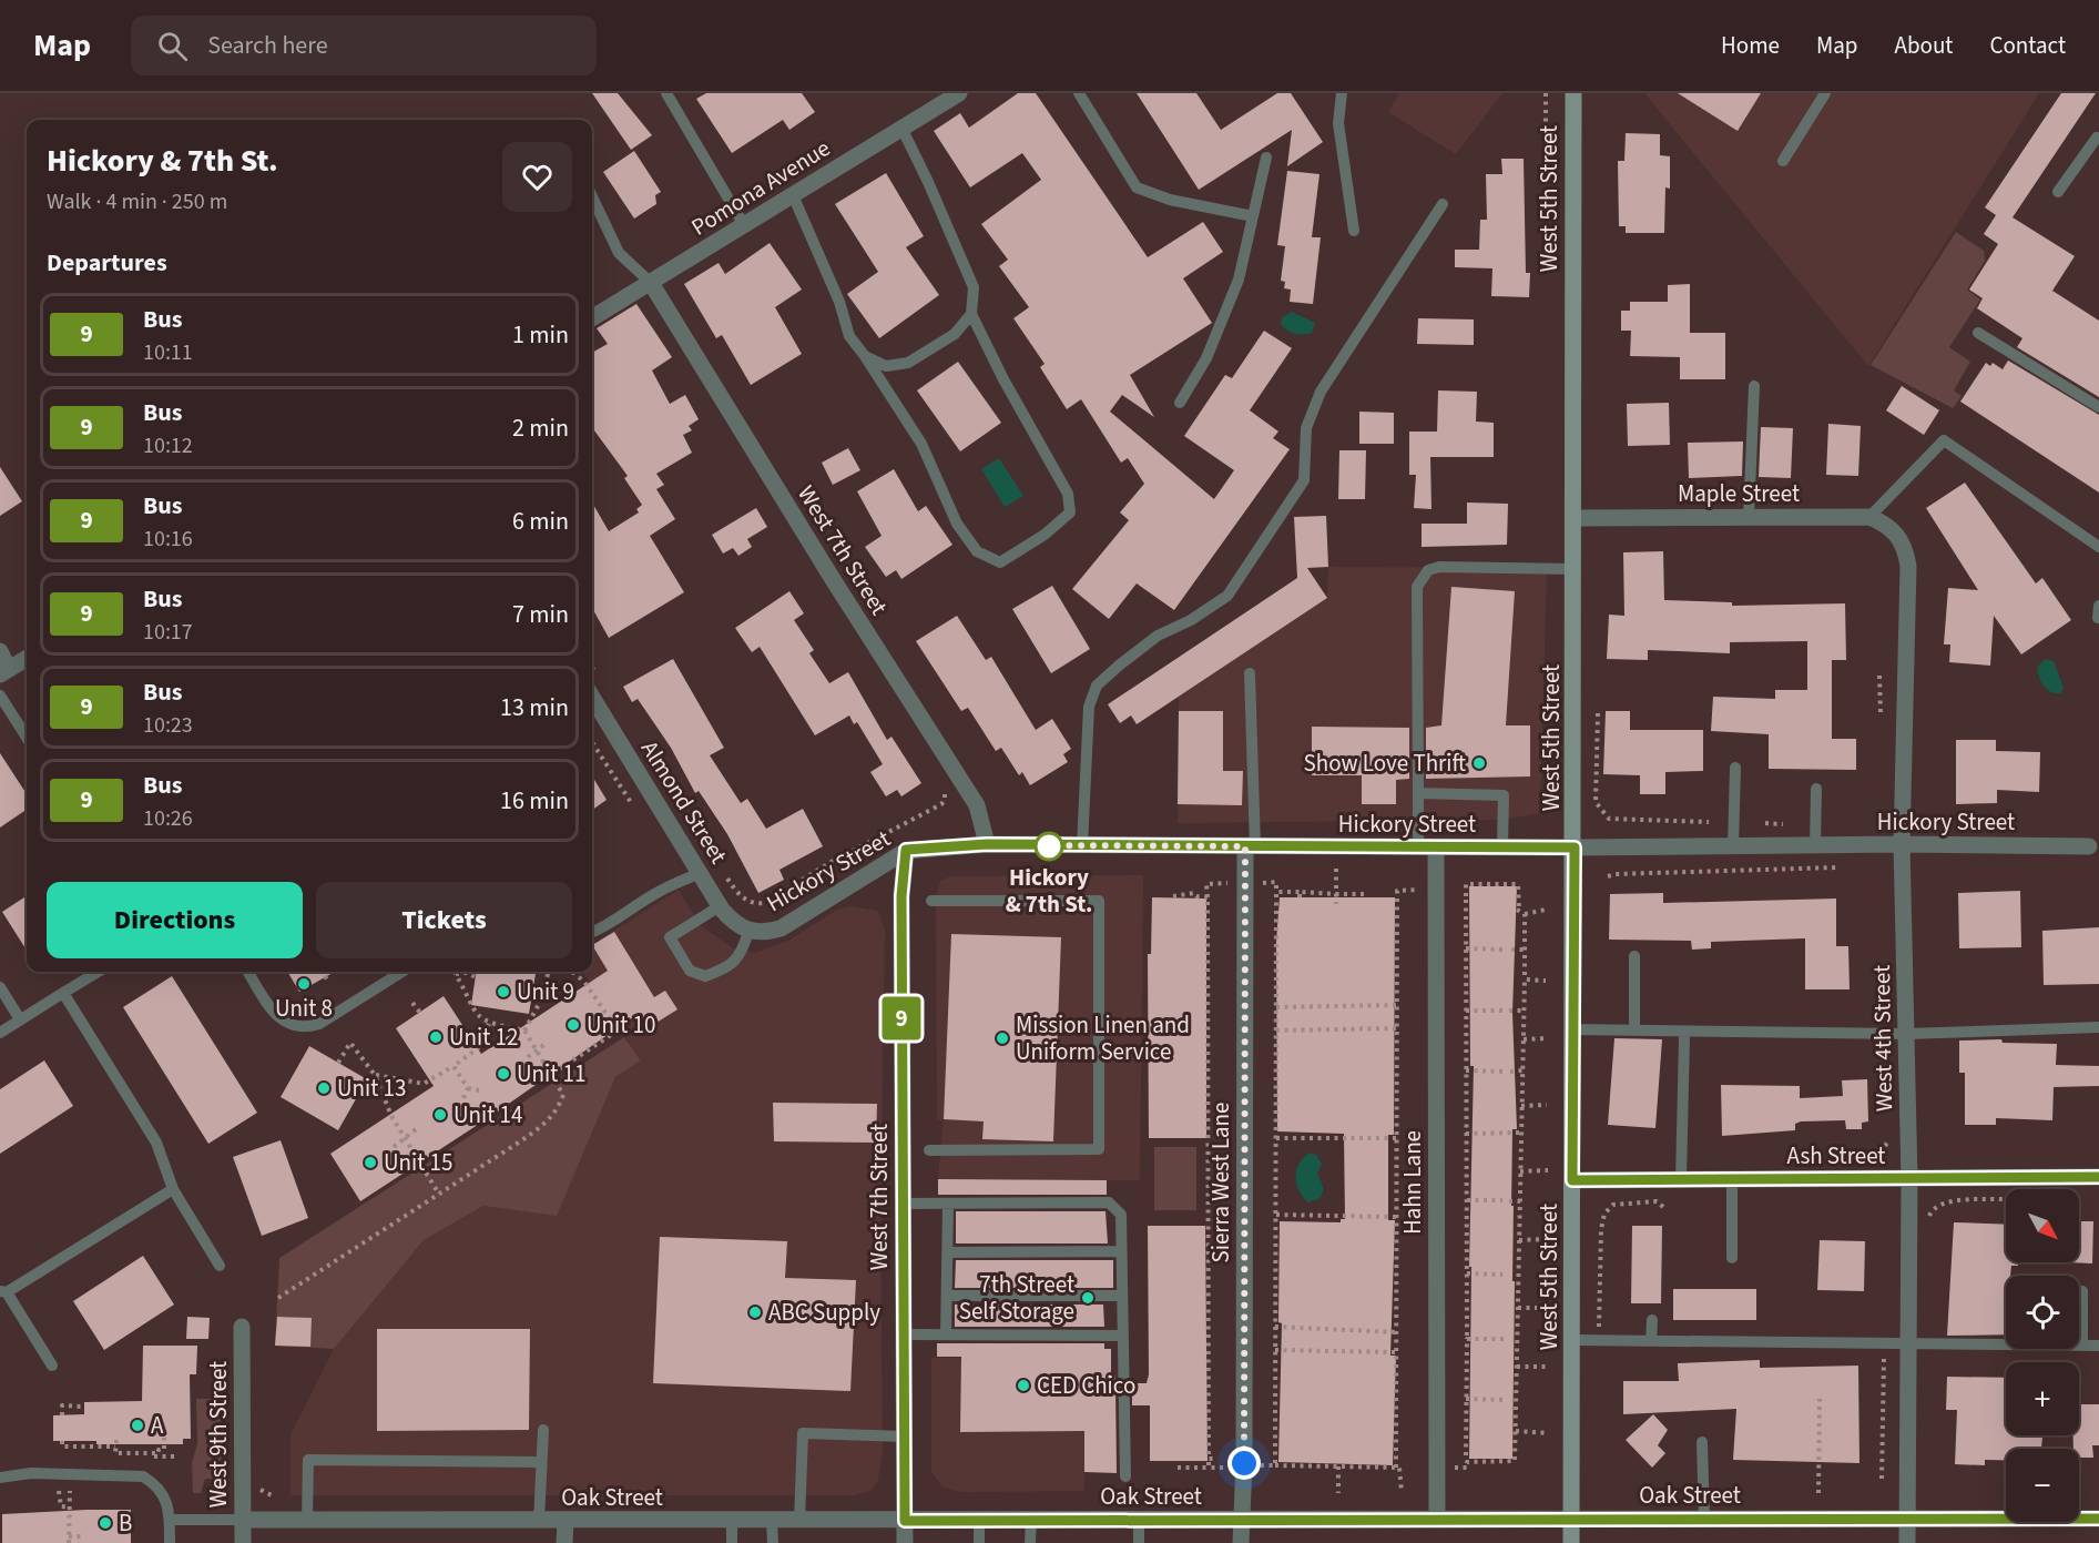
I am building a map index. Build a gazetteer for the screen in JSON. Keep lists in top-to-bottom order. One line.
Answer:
{"streets":{"street":["Pomona Avenue","West 5th Street","Maple Street","West 7th Street","Almond Street","Hickory Street","West 4th Street","Ash Street","Sierra West Lane","Hahn Lane","West 9th Street","Oak Street"]},"crossings":[["Pomona Avenue","West 7th Street"],["West 5th Street","Maple Street"],["West 5th Street","Hickory Street"],["West 5th Street","Ash Street"],["West 5th Street","Oak Street"],["Maple Street","West 4th Street"],["West 7th Street","Hickory Street"],["West 7th Street","Oak Street"],["Almond Street","Hickory Street"],["Hickory Street","West 4th Street"],["Hickory Street","Sierra West Lane"],["Hickory Street","Hahn Lane"],["West 4th Street","Ash Street"],["West 4th Street","Oak Street"],["Sierra West Lane","Oak Street"],["Hahn Lane","Oak Street"],["West 9th Street","Oak Street"]],"places":["Show Love Thrift","Hickory & 7th St.","Unit 8","Unit 9","Unit 10","Unit 12","Mission Linen and Uniform Service","Unit 11","Unit 13","Unit 14","Unit 15","7th Street Self Storage","ABC Supply","CED Chico","A","B"],"lines":["bus line 9"],"north":"bottom right","page":{"header":"Map","search":"Search here","nav":["Home","Map","About","Contact"],"on_map":"9","heading":[["Hickory & 7th St.","Walk · 4 min · 250 m"],"Departures"],"list":[{"mark":"9","name":"Bus","note":"10:11","value":"1 min"},{"mark":"9","name":"Bus","note":"10:12","value":"2 min"},{"mark":"9","name":"Bus","note":"10:16","value":"6 min"},{"mark":"9","name":"Bus","note":"10:17","value":"7 min"},{"mark":"9","name":"Bus","note":"10:23","value":"13 min"},{"mark":"9","name":"Bus","note":"10:26","value":"16 min"}],"buttons":["Directions","Tickets"],"map_buttons":["+","−"]}}
